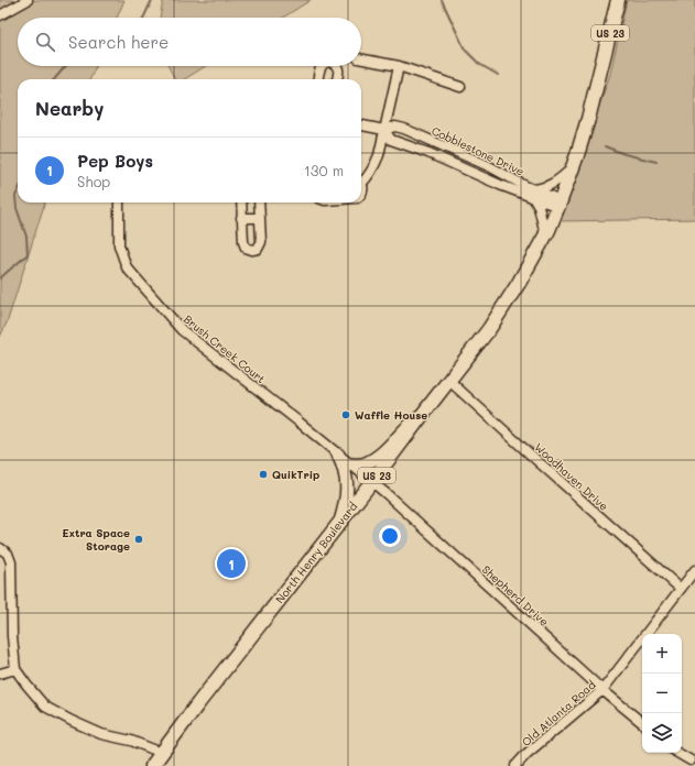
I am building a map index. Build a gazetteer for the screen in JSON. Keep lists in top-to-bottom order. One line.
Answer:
{"streets":{"highway":["US 23","North Henry Boulevard"],"street":["Cobblestone Drive","Brush Creek Court","Woodhaven Drive","Shepherd Drive","Old Atlanta Road"]},"crossings":[["Cobblestone Drive","North Henry Boulevard"],["Brush Creek Court","North Henry Boulevard"],["Brush Creek Court","Shepherd Drive"],["Woodhaven Drive","North Henry Boulevard"],["Woodhaven Drive","Old Atlanta Road"],["North Henry Boulevard","Shepherd Drive"],["Shepherd Drive","Old Atlanta Road"]],"places":["Waffle House","QuikTrip","Extra Space Storage"],"page":{"search":"Search here","heading":"Nearby","list":[{"mark":"1","name":"Pep Boys","note":"Shop","value":"130 m"}],"pins":"1","map_buttons":["+","−"]}}
